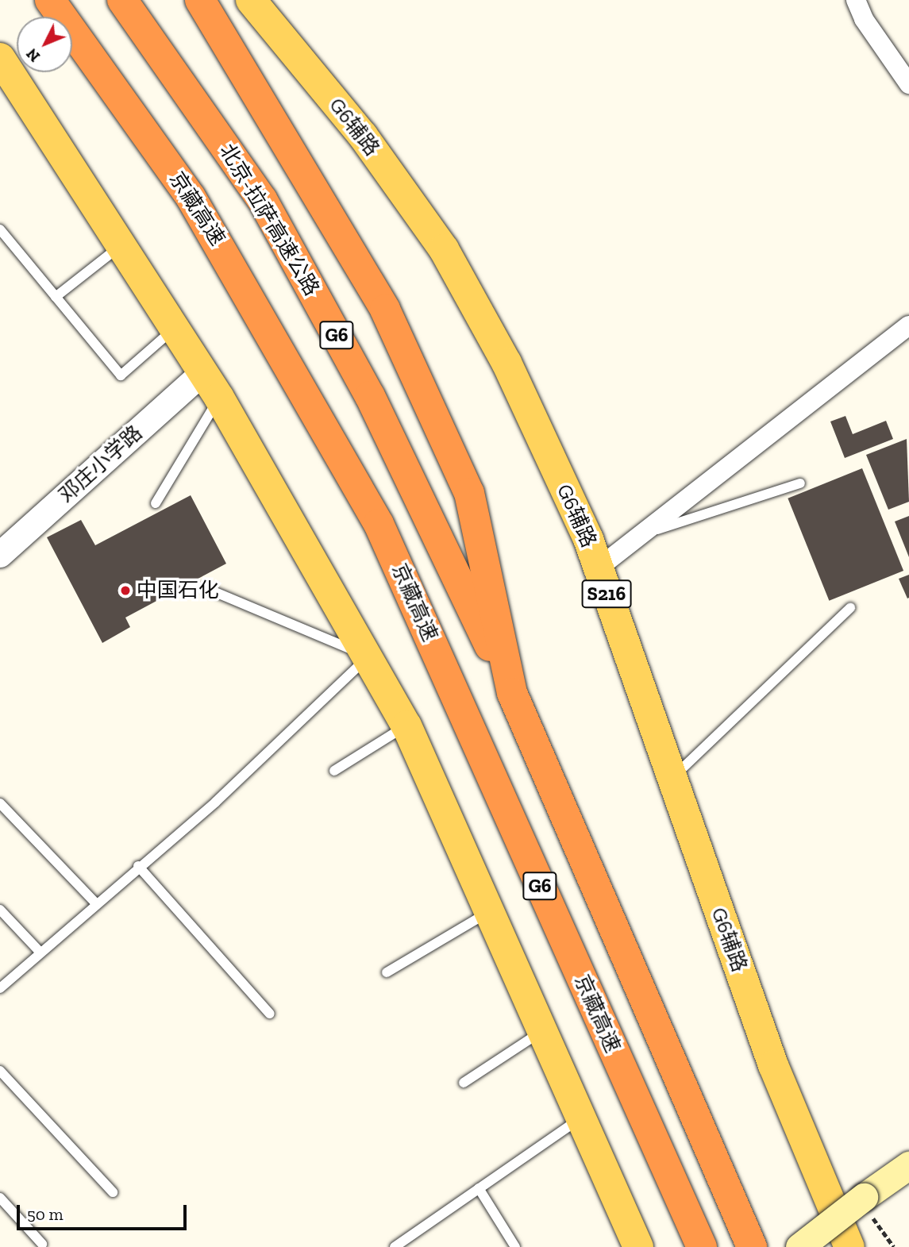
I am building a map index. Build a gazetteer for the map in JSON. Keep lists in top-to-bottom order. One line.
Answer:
{"streets":{"highway":["京藏高速","北京-拉萨高速公路","G6"],"main road":["G6辅路","S216"],"street":["邓庄小学路"]},"places":["中国石化"],"scale_bar":"50 m","north":"bottom left"}
